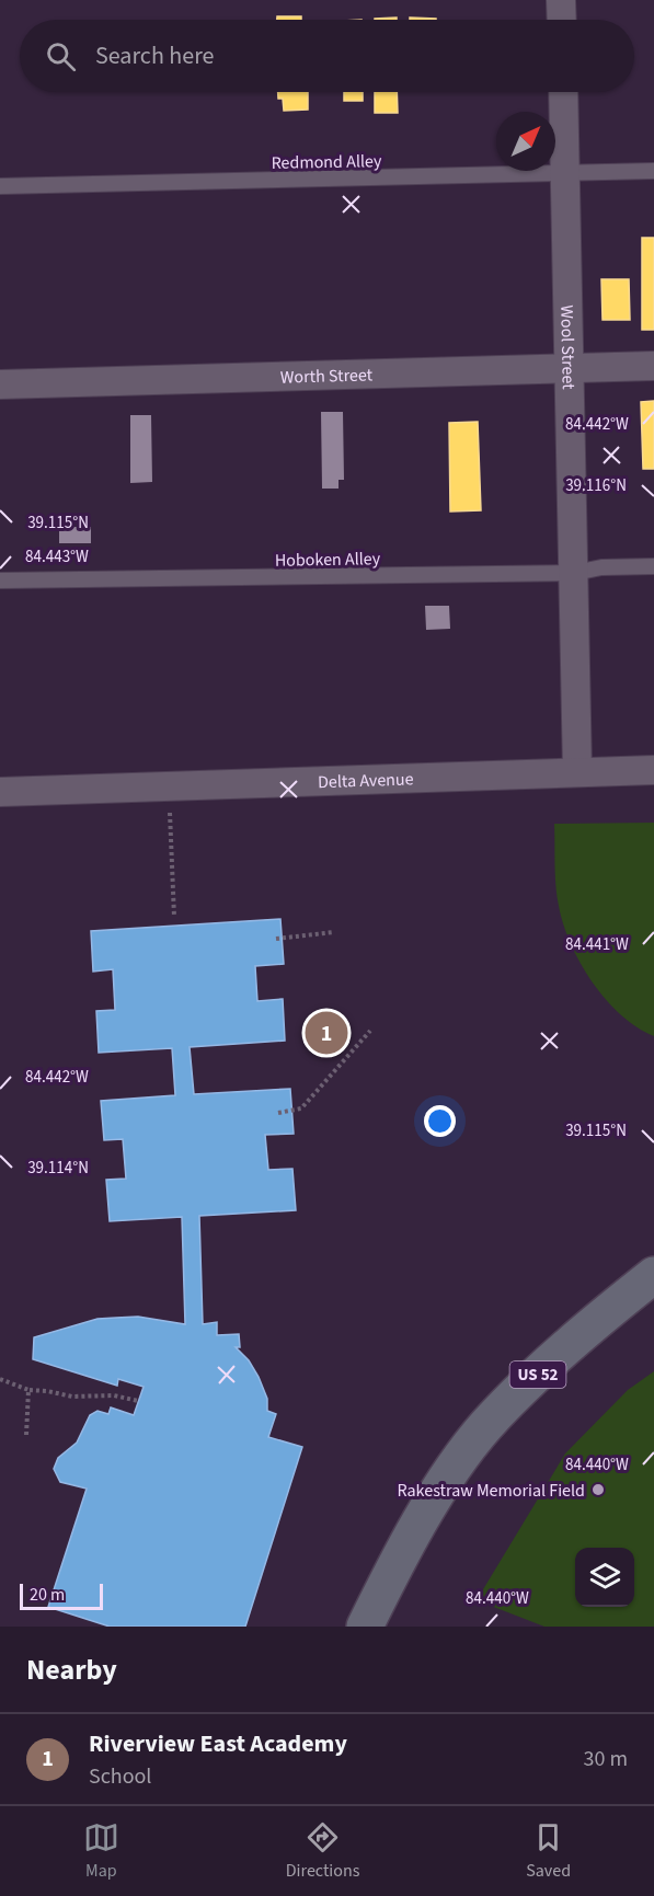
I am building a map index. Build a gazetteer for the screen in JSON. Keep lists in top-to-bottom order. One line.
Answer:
{"streets":{"main road":["US 52"],"street":["Wool Street","Worth Street","Delta Avenue"],"lane":["Redmond Alley","Hoboken Alley"]},"crossings":[["Redmond Alley","Wool Street"],["Wool Street","Worth Street"],["Wool Street","Hoboken Alley"],["Wool Street","Delta Avenue"]],"places":["Rakestraw Memorial Field"],"scale_bar":"20 m","north":"top right","page":{"search":"Search here","pins":"1","scale":"20 m","heading":"Nearby","list":[{"mark":"1","name":"Riverview East Academy","note":"School","value":"30 m"}],"nav":["Map","Directions","Saved"]},"coordinates":["84.442°W","39.116°N","39.115°N","84.443°W","84.441°W","39.114°N","84.440°W"]}
